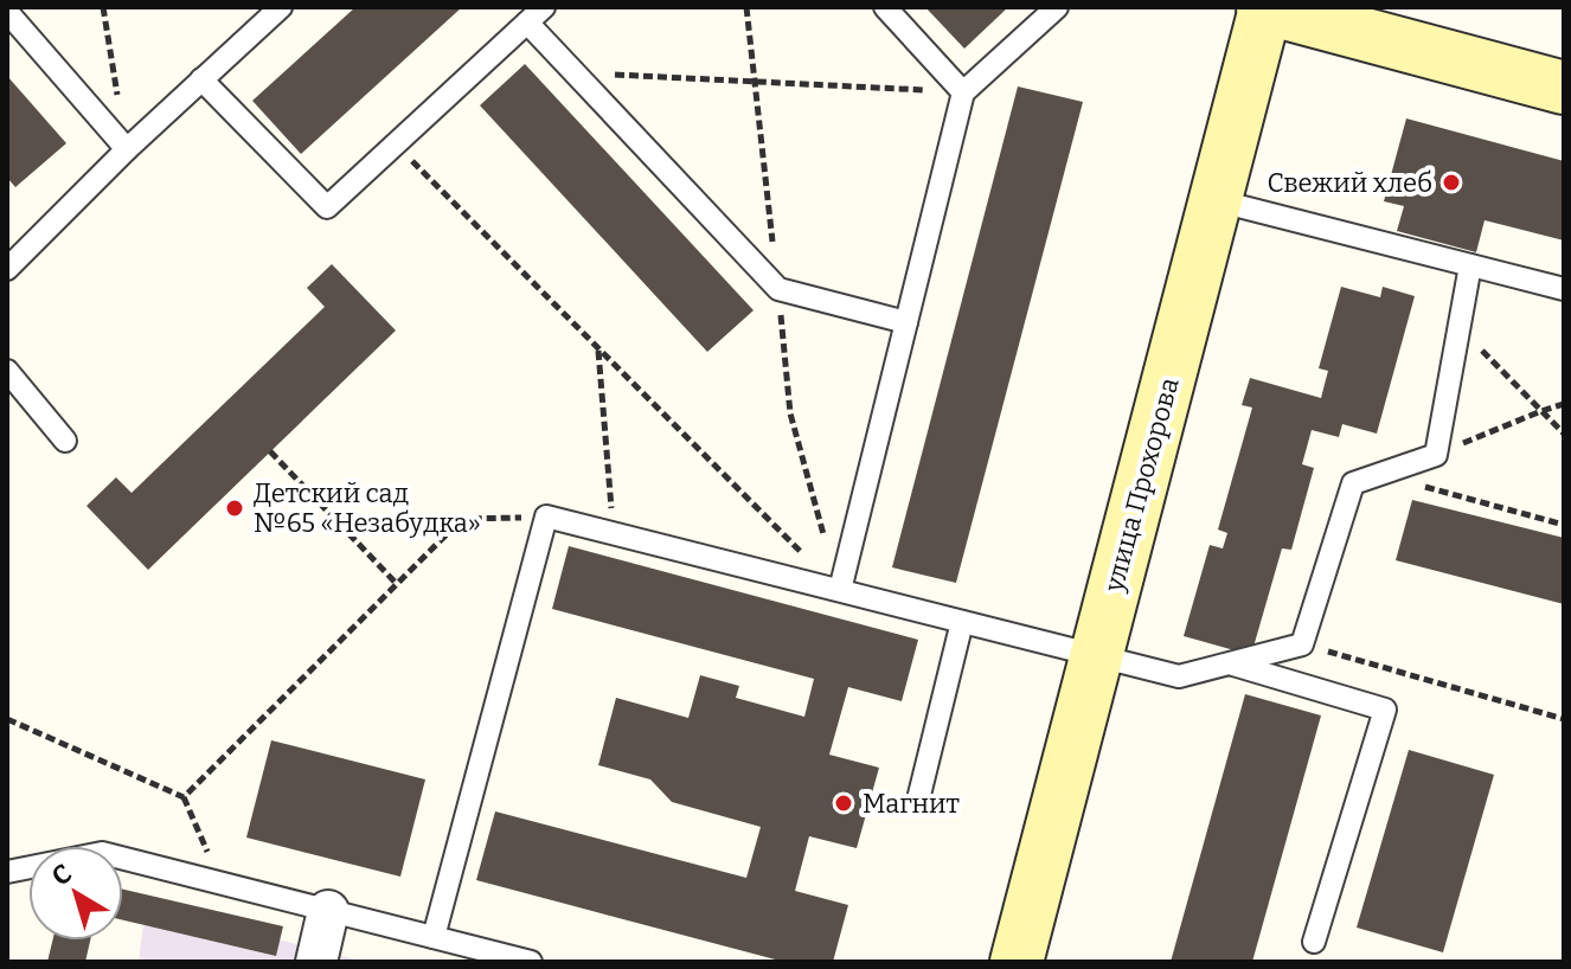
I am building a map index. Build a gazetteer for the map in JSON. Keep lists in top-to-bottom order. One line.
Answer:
{"streets":{"street":["улица Прохорова"]},"places":["Свежий хлеб","Детский сад №65 «Незабудка»","Магнит"],"north":"top left"}
